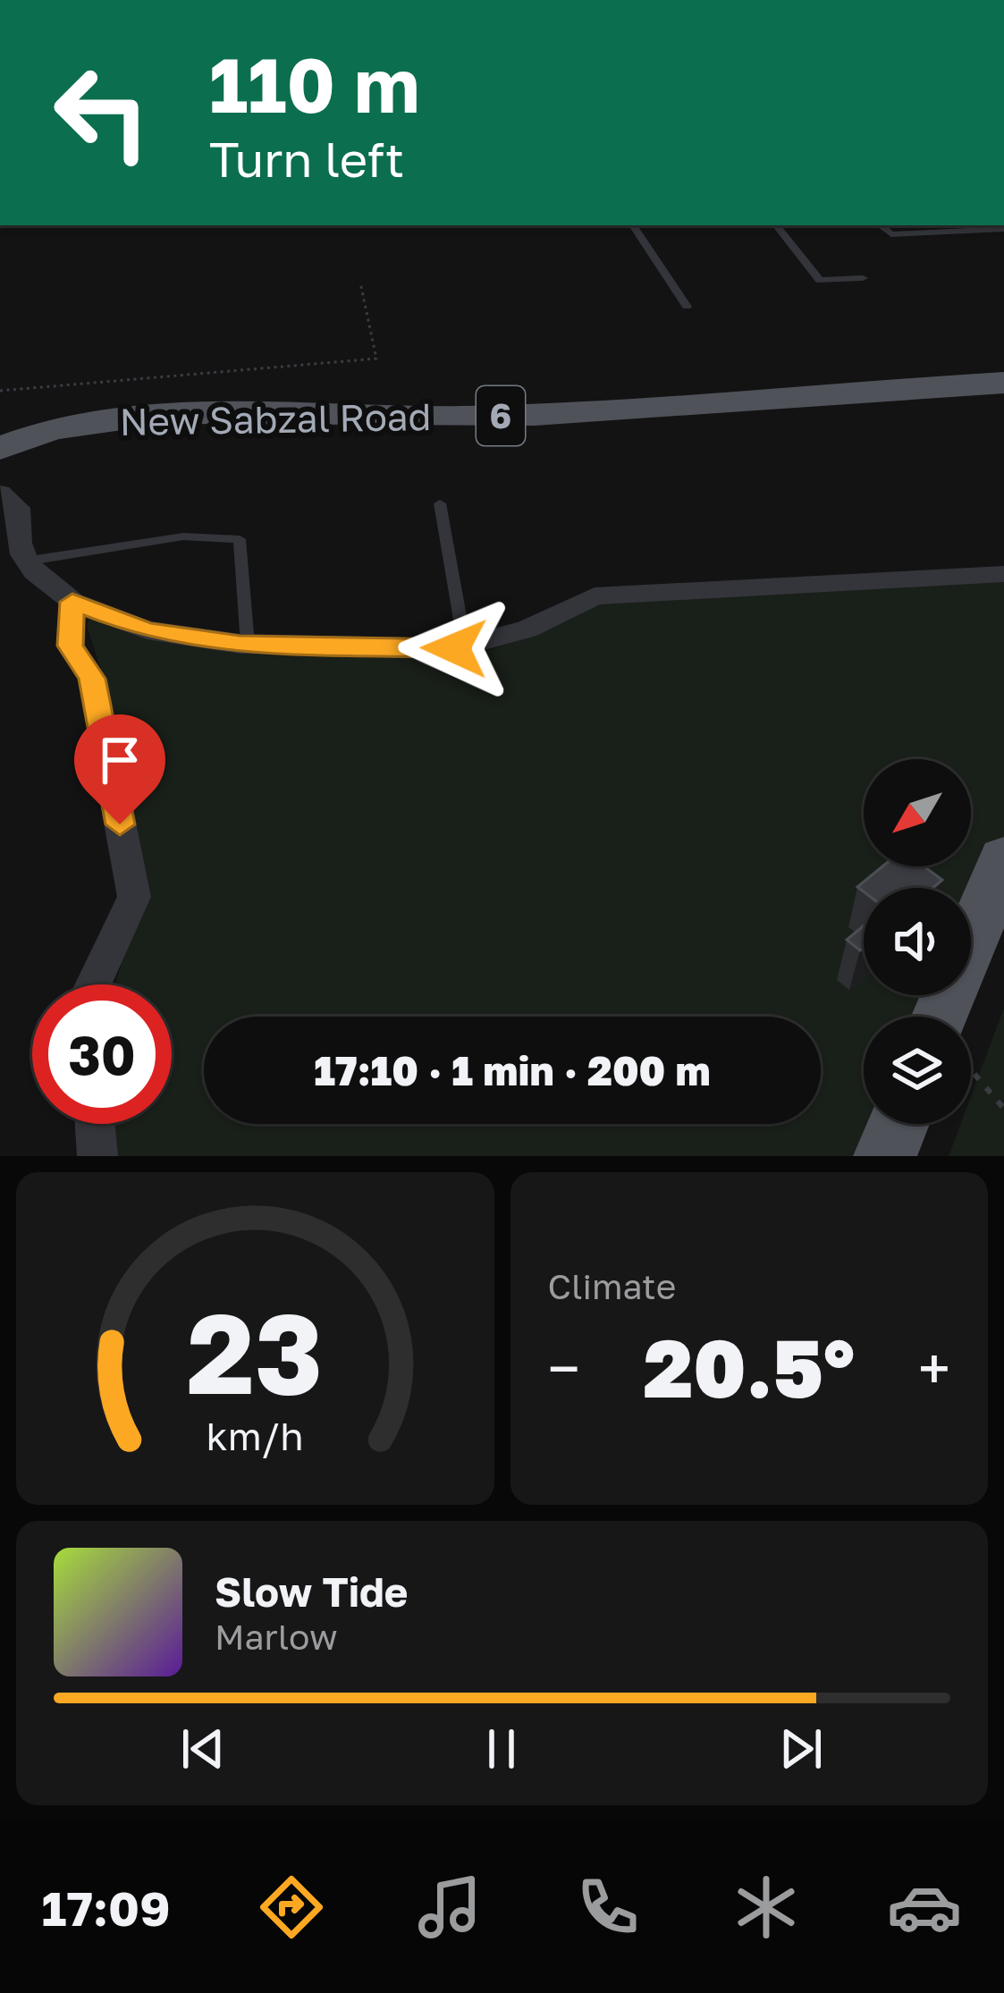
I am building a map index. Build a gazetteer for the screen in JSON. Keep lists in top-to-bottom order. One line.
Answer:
{"streets":{"main road":["6","New Sabzal Road"]},"north":"bottom left","page":{"turn":["110 m","Turn left"],"limit":"30","trip":"17:10 · 1 min · 200 m","tile":"Climate","heat":["−","20.5°","+"],"song":["Slow Tide","Marlow"],"tabs":"17:09","gauge":["23","km/h"]}}
